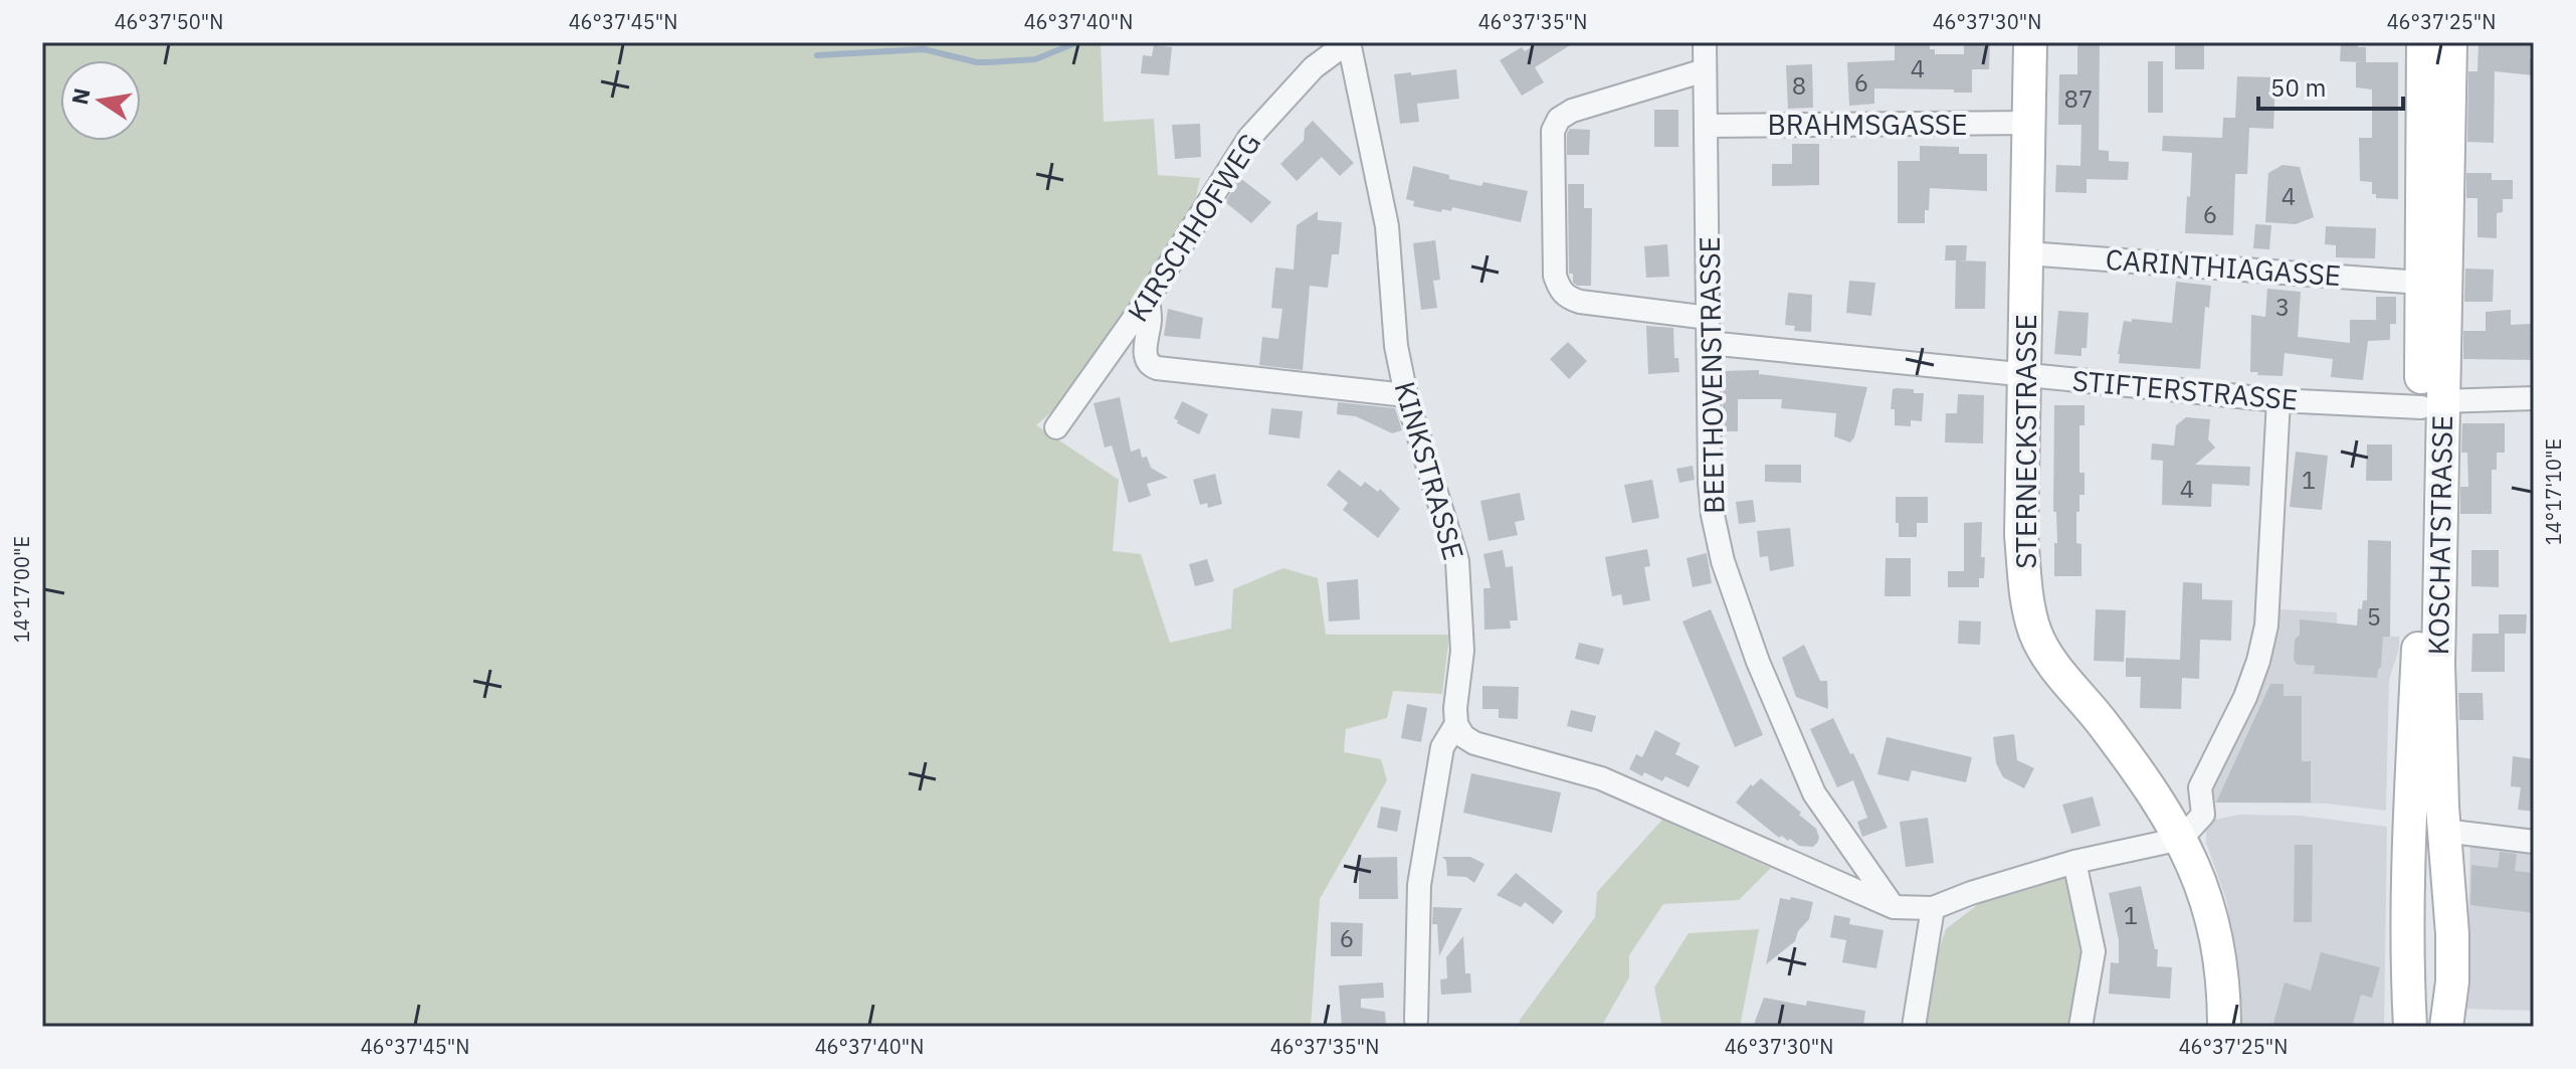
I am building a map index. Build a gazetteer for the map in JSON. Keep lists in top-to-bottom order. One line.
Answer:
{"streets":{"main road":["STERNECKSTRASSE","KOSCHATSTRASSE"],"street":["BRAHMSGASSE","KIRSCHHOFWEG","CARINTHIAGASSE","BEETHOVENSTRASSE","STIFTERSTRASSE","KINKSTRASSE"]},"crossings":[["BRAHMSGASSE","BEETHOVENSTRASSE"],["BRAHMSGASSE","STERNECKSTRASSE"],["KIRSCHHOFWEG","KINKSTRASSE"],["CARINTHIAGASSE","STERNECKSTRASSE"],["CARINTHIAGASSE","KOSCHATSTRASSE"],["BEETHOVENSTRASSE","STIFTERSTRASSE"],["STIFTERSTRASSE","STERNECKSTRASSE"],["STIFTERSTRASSE","KOSCHATSTRASSE"]],"house_numbers":["4","6","8","87","4","6","3","1","4","5","1","6"],"scale_bar":"50 m","north":"left","coordinates":["46°37'50\"N","46°37'45\"N","46°37'40\"N","46°37'35\"N","46°37'30\"N","46°37'25\"N","14°17'10\"E","14°17'00\"E"]}
